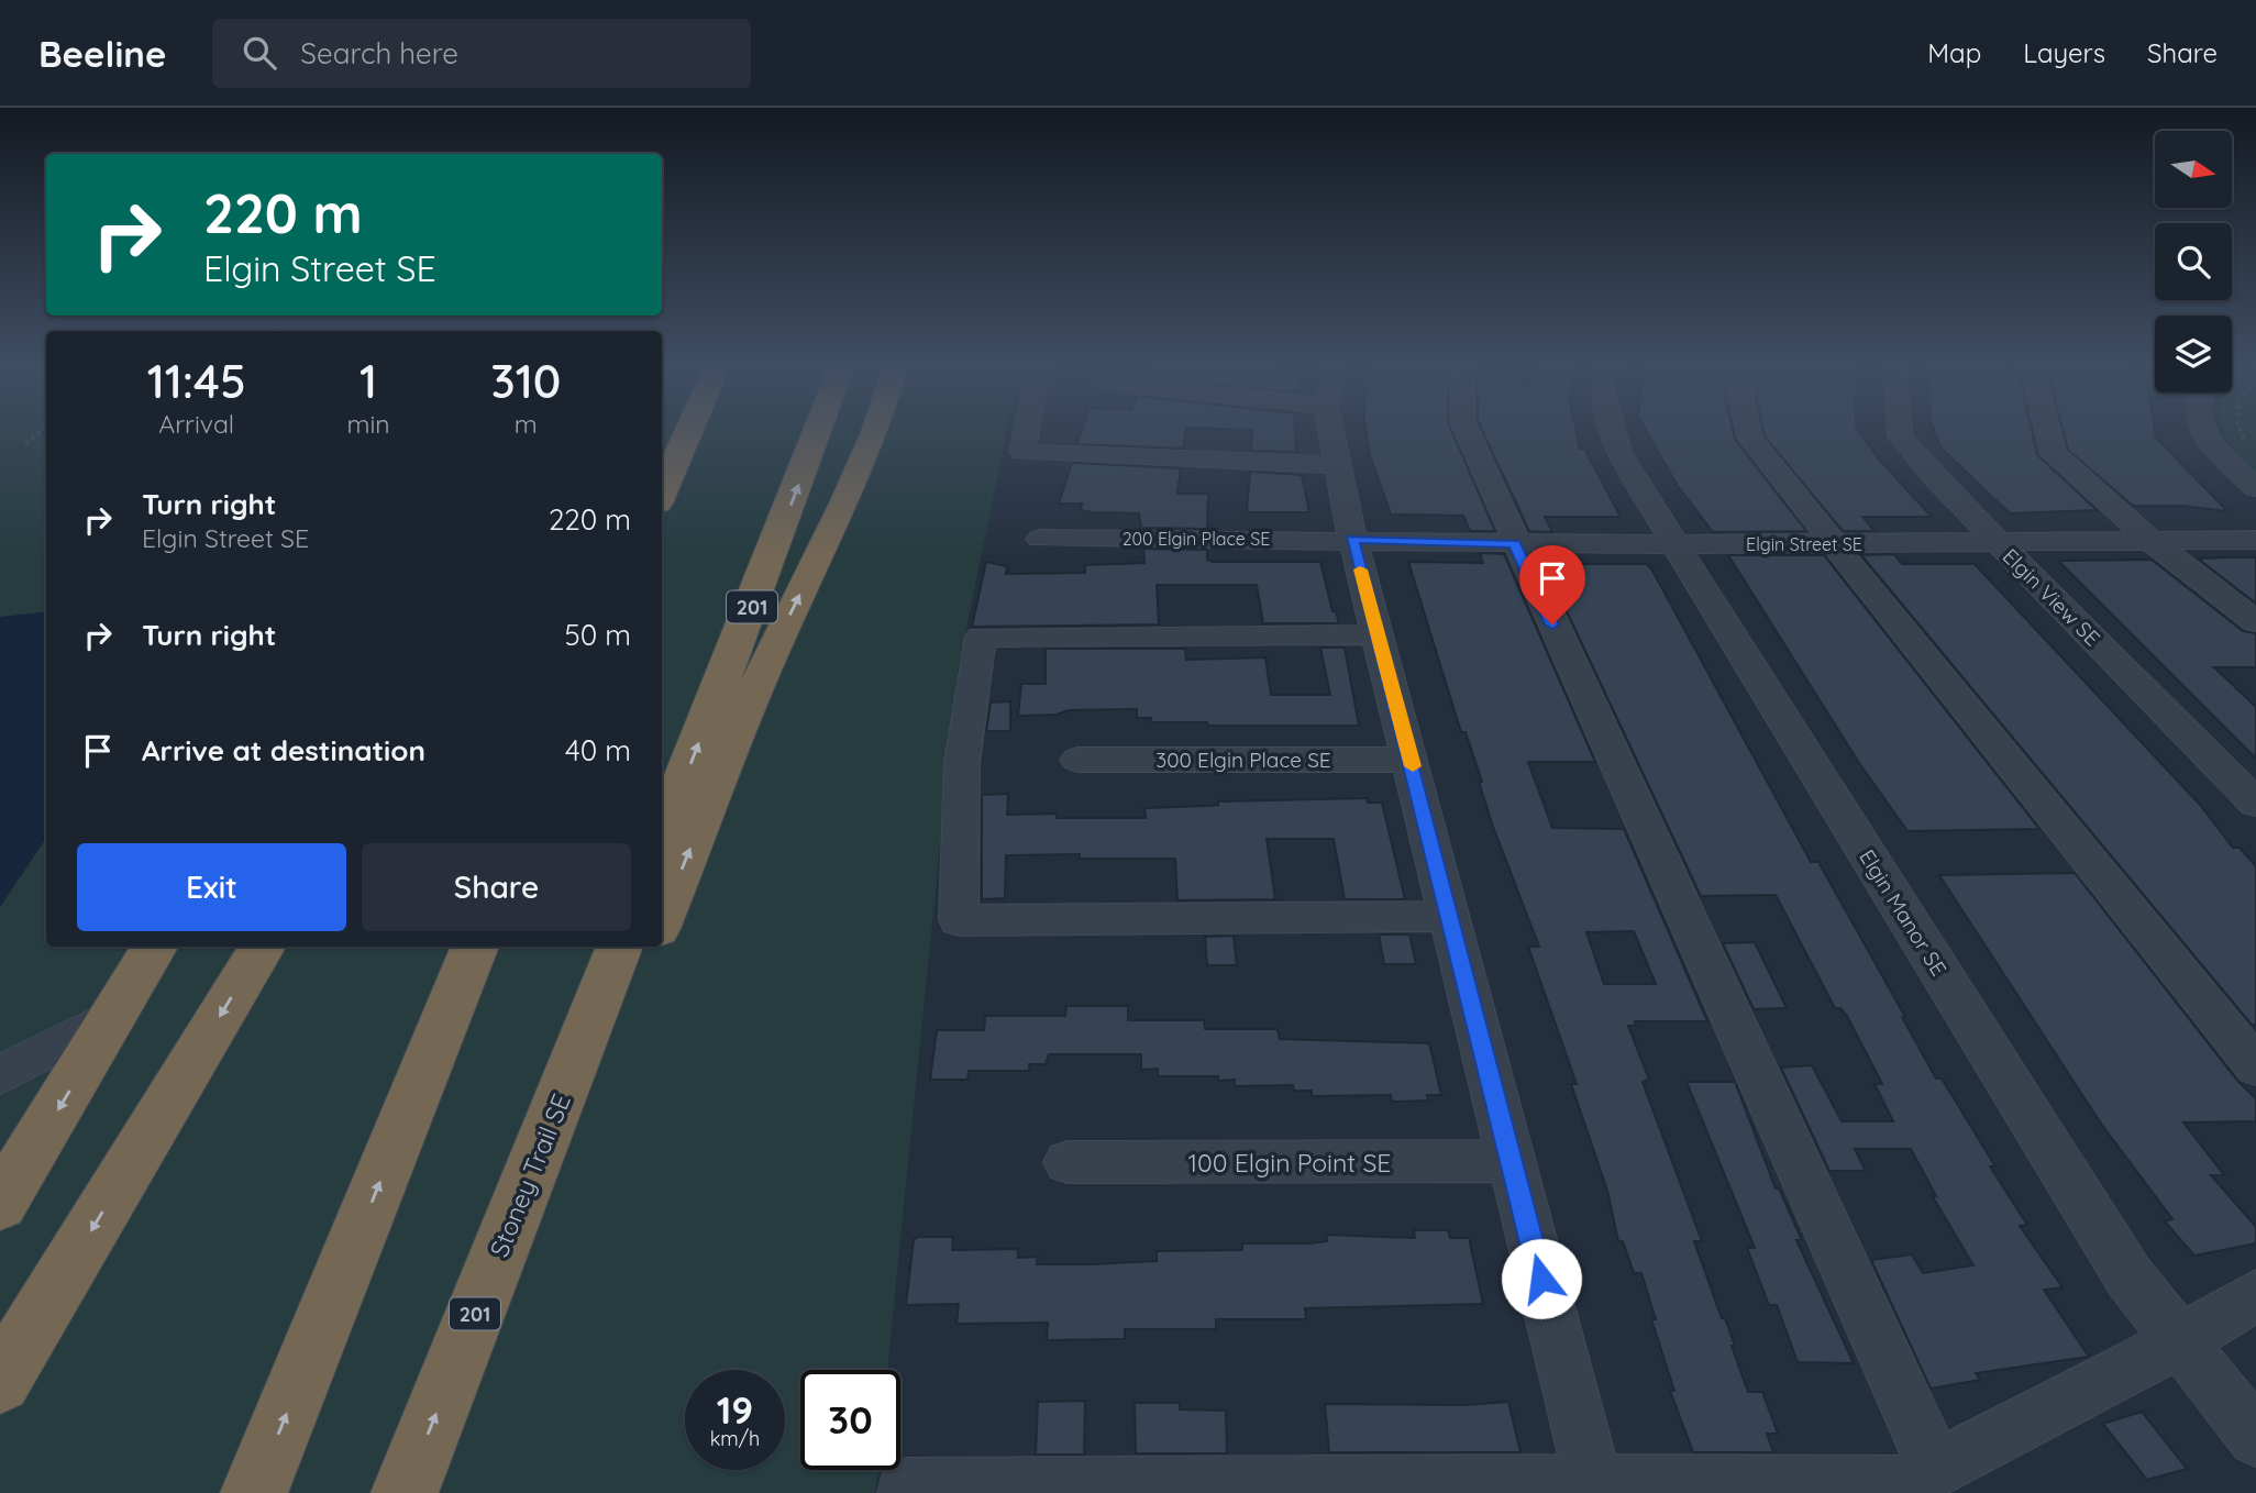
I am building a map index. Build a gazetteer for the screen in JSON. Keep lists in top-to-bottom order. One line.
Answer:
{"streets":{"highway":["201","Stoney Trail SE"],"street":["200 Elgin Place SE","Elgin Street SE","Elgin View SE","300 Elgin Place SE","Elgin Manor SE","100 Elgin Point SE"]},"crossings":[["200 Elgin Place SE","Elgin Street SE"],["Elgin Street SE","Elgin View SE"],["Elgin Street SE","Elgin Manor SE"]],"north":"right","page":{"header":"Beeline","search":"Search here","nav":["Map","Layers","Share"],"turn":["220 m","Elgin Street SE"],"eta":["11:45","Arrival","1","min","310","m"],"list":[{"name":"Turn right","note":"Elgin Street SE","value":"220 m"},{"name":"Turn right","value":"50 m"},{"name":"Arrive at destination","value":"40 m"}],"buttons":["Exit","Share"],"speed":"19 km/h","limit":"30"}}
